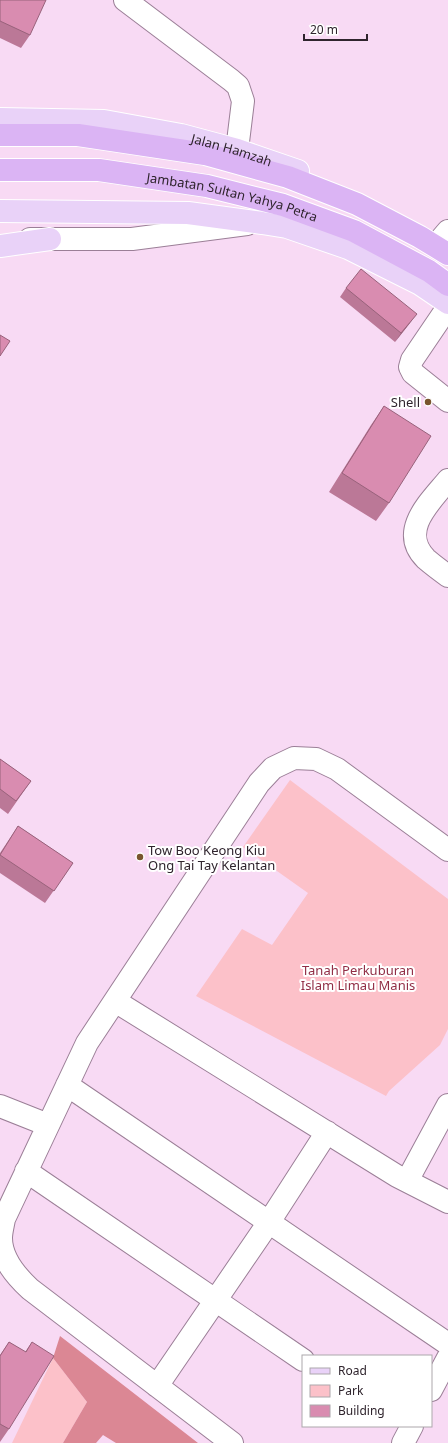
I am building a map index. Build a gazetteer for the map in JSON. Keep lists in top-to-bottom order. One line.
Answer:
{"streets":{"highway":["Jambatan Sultan Yahya Petra"],"main road":["Jalan Hamzah"]},"parks":["Tanah Perkuburan Islam Limau Manis"],"places":["Shell","Tow Boo Keong Kiu Ong Tai Tay Kelantan"],"legend":["Road","Park","Building"],"scale_bar":"20 m"}
